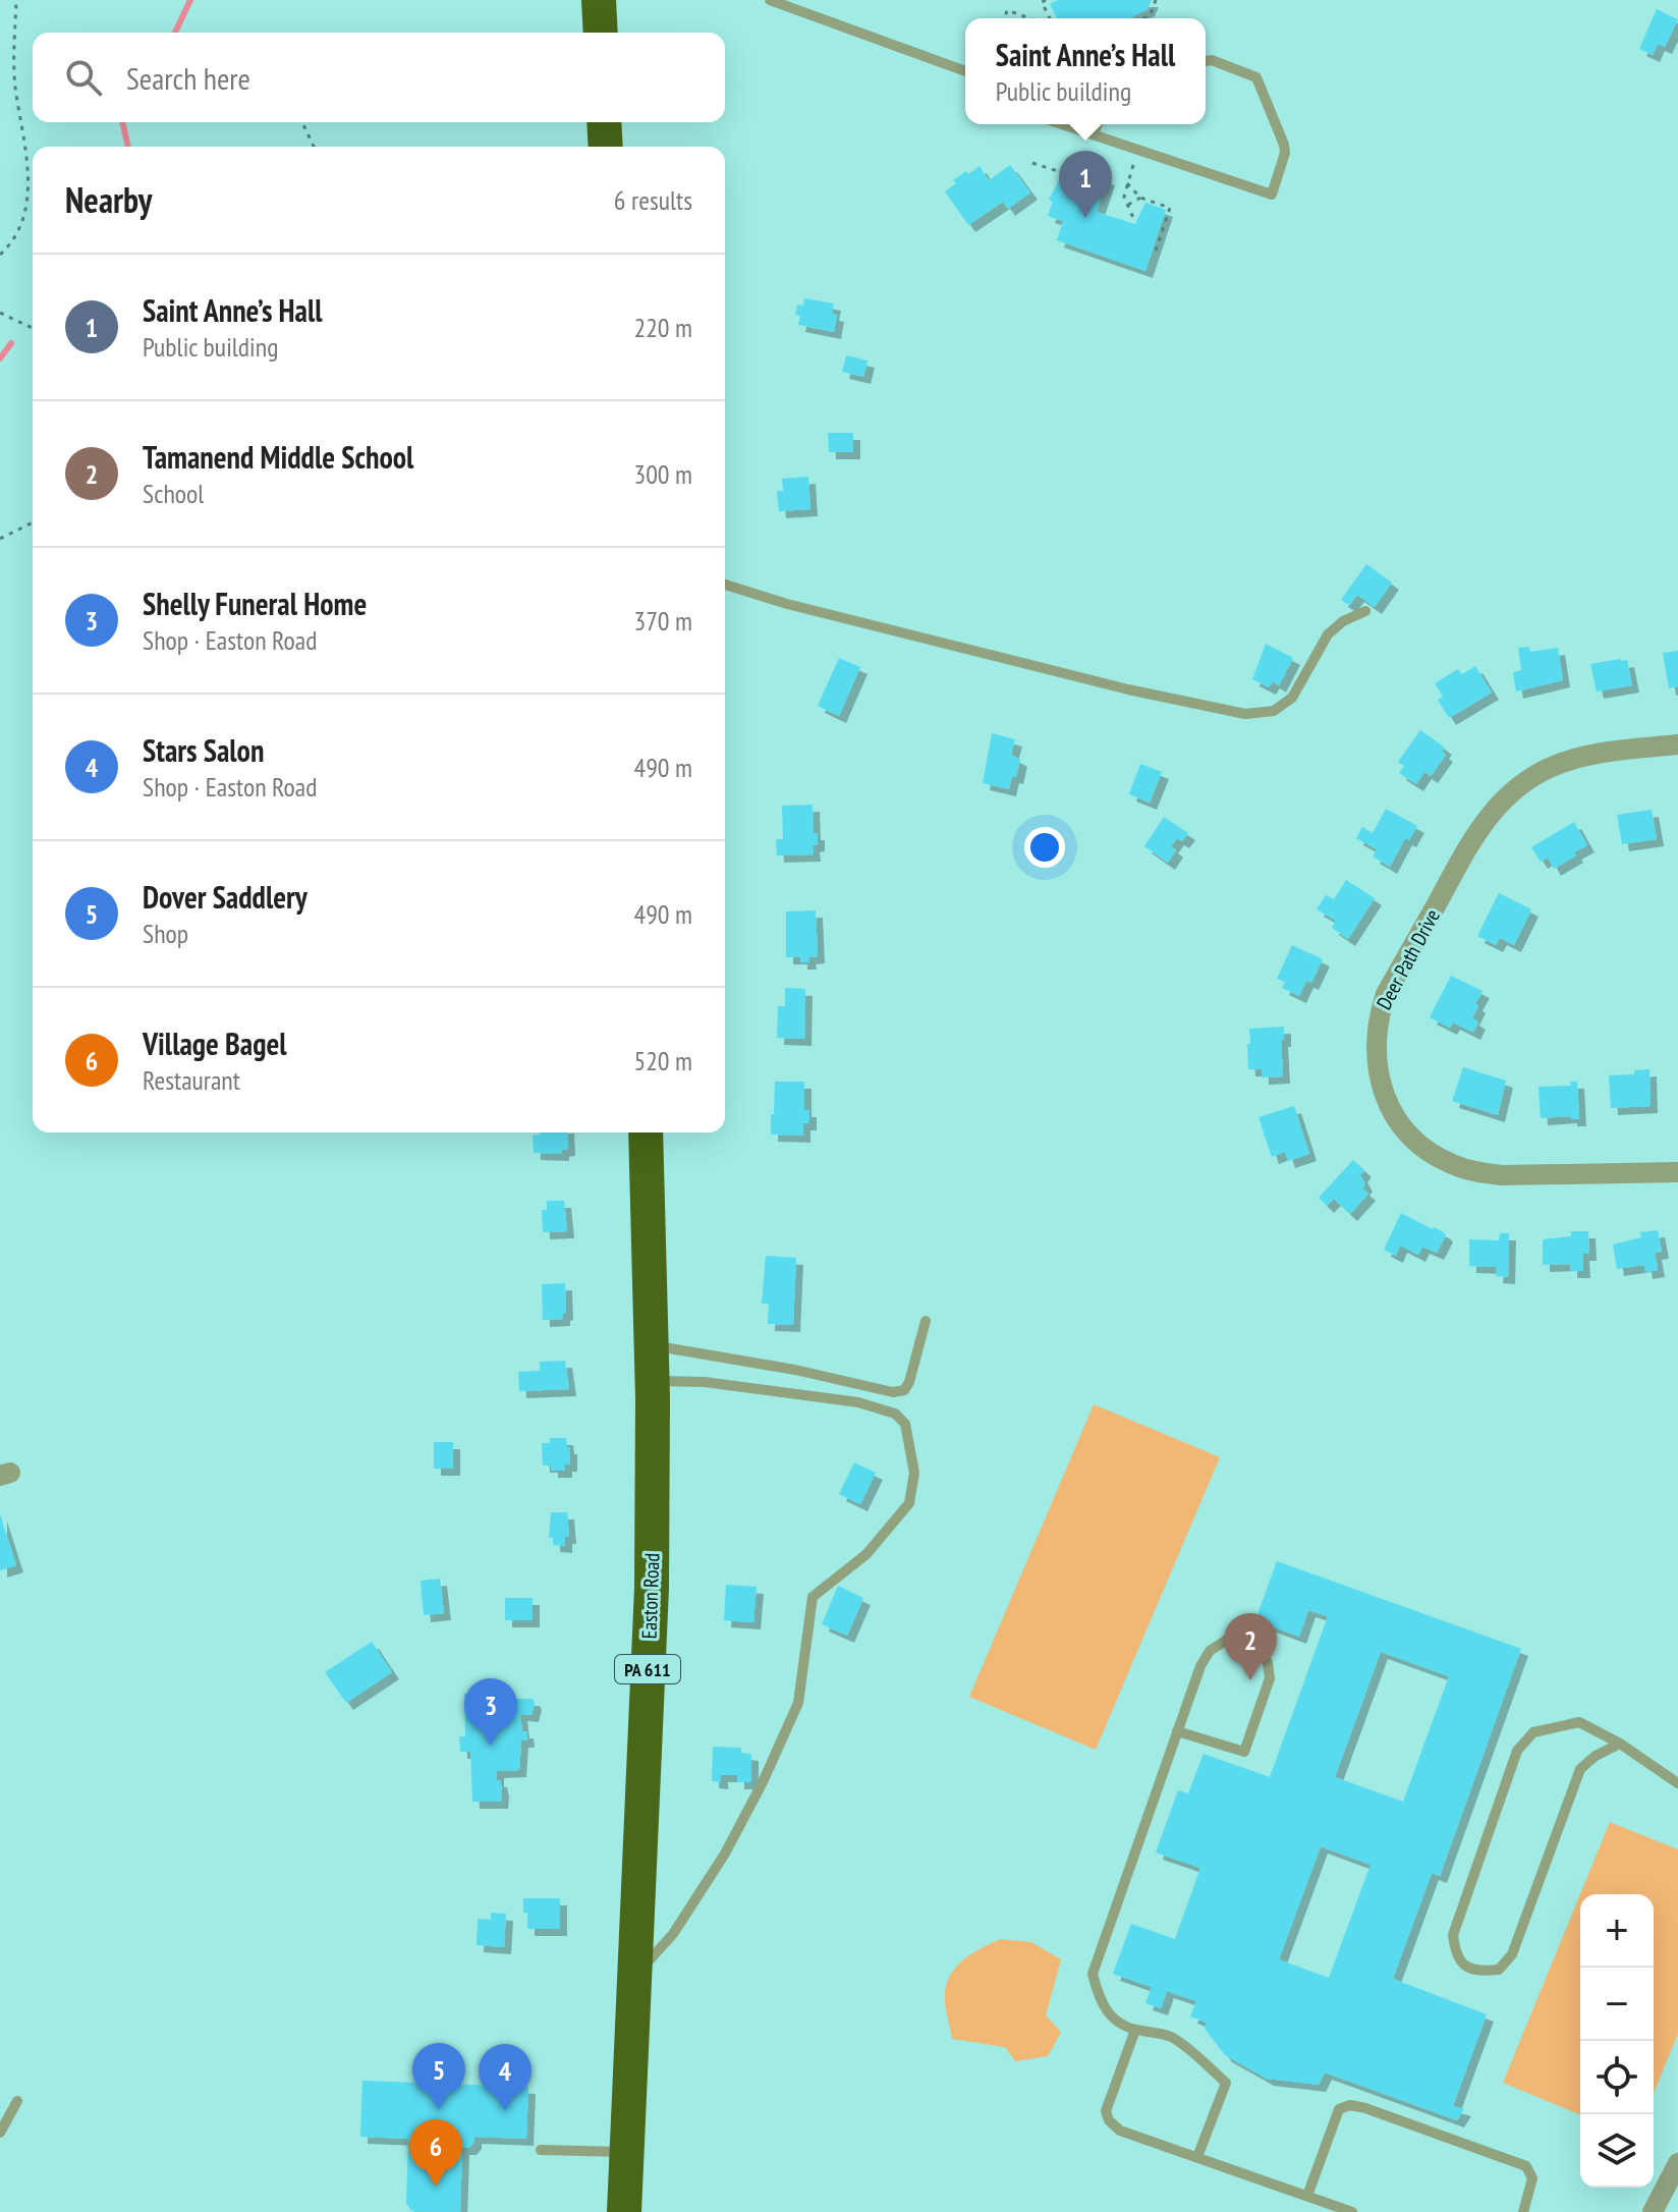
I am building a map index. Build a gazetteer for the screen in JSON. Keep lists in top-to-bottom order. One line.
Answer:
{"streets":{"highway":["Easton Road","PA 611"],"street":["Deer Path Drive"]},"page":{"popup":["Saint Anne’s Hall","Public building"],"search":"Search here","heading":["Nearby","6 results"],"pins":["1","2","3","5","4","6"],"list":[{"mark":"1","name":"Saint Anne’s Hall","note":"Public building","value":"220 m"},{"mark":"2","name":"Tamanend Middle School","note":"School","value":"300 m"},{"mark":"3","name":"Shelly Funeral Home","note":"Shop · Easton Road","value":"370 m"},{"mark":"4","name":"Stars Salon","note":"Shop · Easton Road","value":"490 m"},{"mark":"5","name":"Dover Saddlery","note":"Shop","value":"490 m"},{"mark":"6","name":"Village Bagel","note":"Restaurant","value":"520 m"}],"map_buttons":["+","−"]}}
